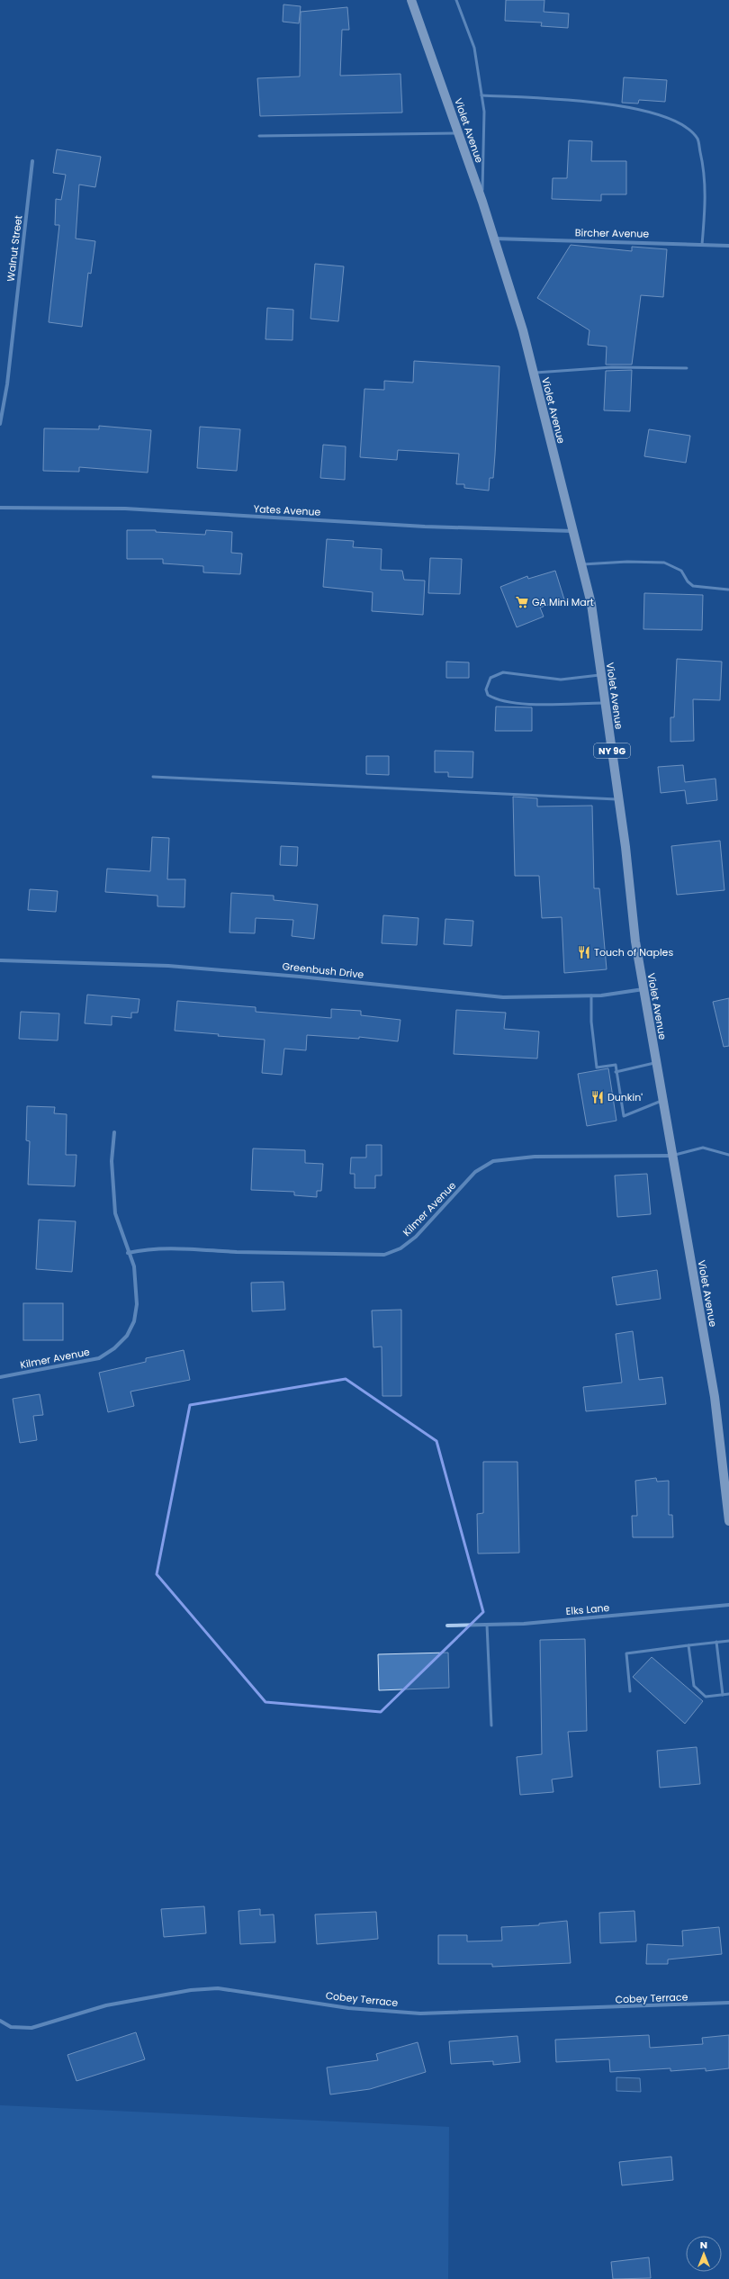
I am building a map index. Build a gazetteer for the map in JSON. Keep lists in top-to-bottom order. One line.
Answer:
{"streets":{"main road":["Violet Avenue","NY 9G"],"street":["Bircher Avenue","Walnut Street","Yates Avenue","Greenbush Drive","Kilmer Avenue","Elks Lane","Cobey Terrace"]},"crossings":[["Violet Avenue","Bircher Avenue"],["Violet Avenue","Yates Avenue"],["Violet Avenue","Greenbush Drive"],["Violet Avenue","Kilmer Avenue"]],"places":{"supermarket":["GA Mini Mart"],"restaurant":["Touch of Naples","Dunkin'"]},"north":"top"}
